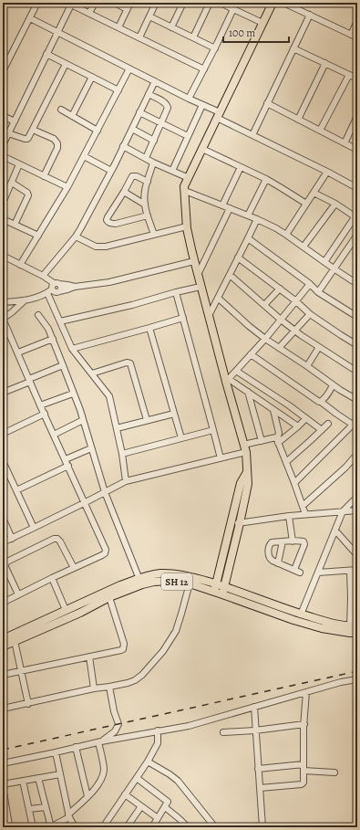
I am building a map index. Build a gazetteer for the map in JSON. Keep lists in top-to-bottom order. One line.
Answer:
{"streets":{"main road":["SH 12"]},"scale_bar":"100 m"}
